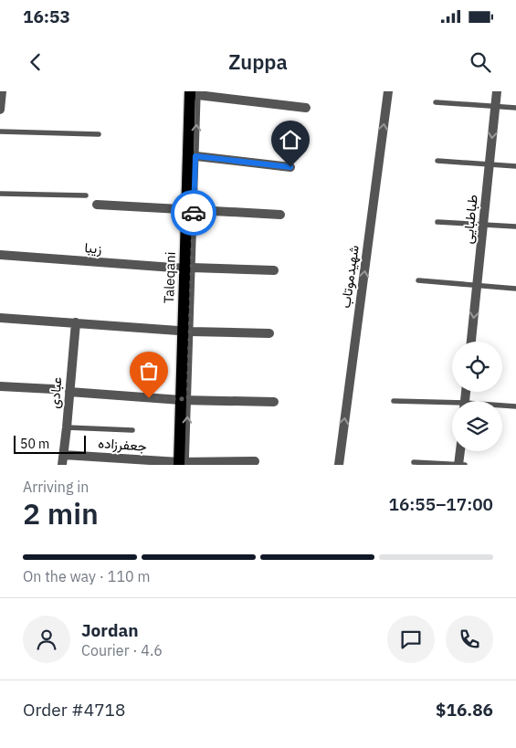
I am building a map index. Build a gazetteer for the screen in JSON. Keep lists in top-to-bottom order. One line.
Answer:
{"streets":{"main road":["Taleqani"],"street":["طباطبایی","زیبا","شهیدموتاب","عبادی","جعفرزاده"]},"crossings":[["زیبا","Taleqani"],["Taleqani","جعفرزاده"],["عبادی","جعفرزاده"]],"one_way":["طباطبایی","شهیدموتاب"],"scale_bar":"50 m","page":{"status":"16:53","header":"Zuppa","scale":"50 m","heading":["2 min","Arriving in","16:55–17:00"],"panel":["Jordan","Courier · 4.6","Order #4718","$16.86"],"bar":"On the way · 110 m"}}
